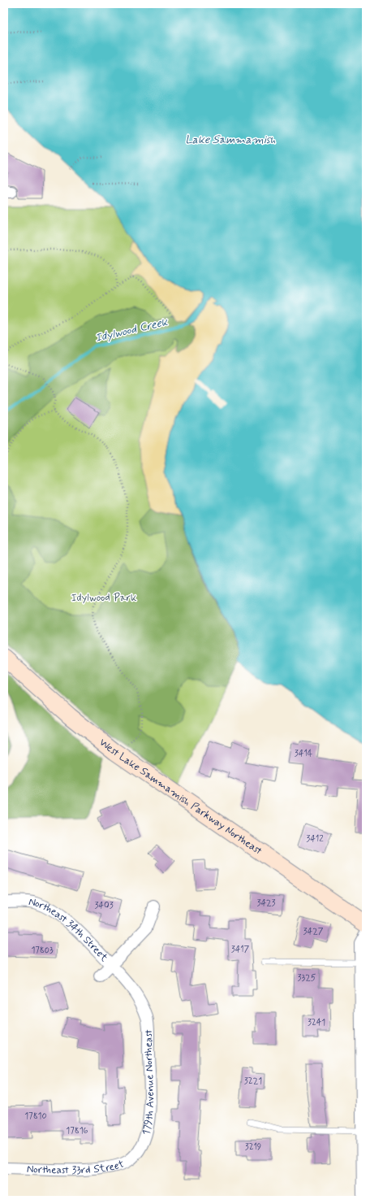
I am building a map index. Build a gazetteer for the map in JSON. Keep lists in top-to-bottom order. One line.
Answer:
{"streets":{"main road":["West Lake Sammamish Parkway Northeast"],"street":["Northeast 34th Street","179th Avenue Northeast","Northeast 33rd Street"]},"crossings":[["Northeast 34th Street","179th Avenue Northeast"],["179th Avenue Northeast","Northeast 33rd Street"]],"water":["Lake Sammamish","Idylwood Creek"],"parks":["Idylwood Park"],"house_numbers":["3414","3412","3423","3403","3427","3417","17803","3325","3241","3221","17810","17816","3219"]}
